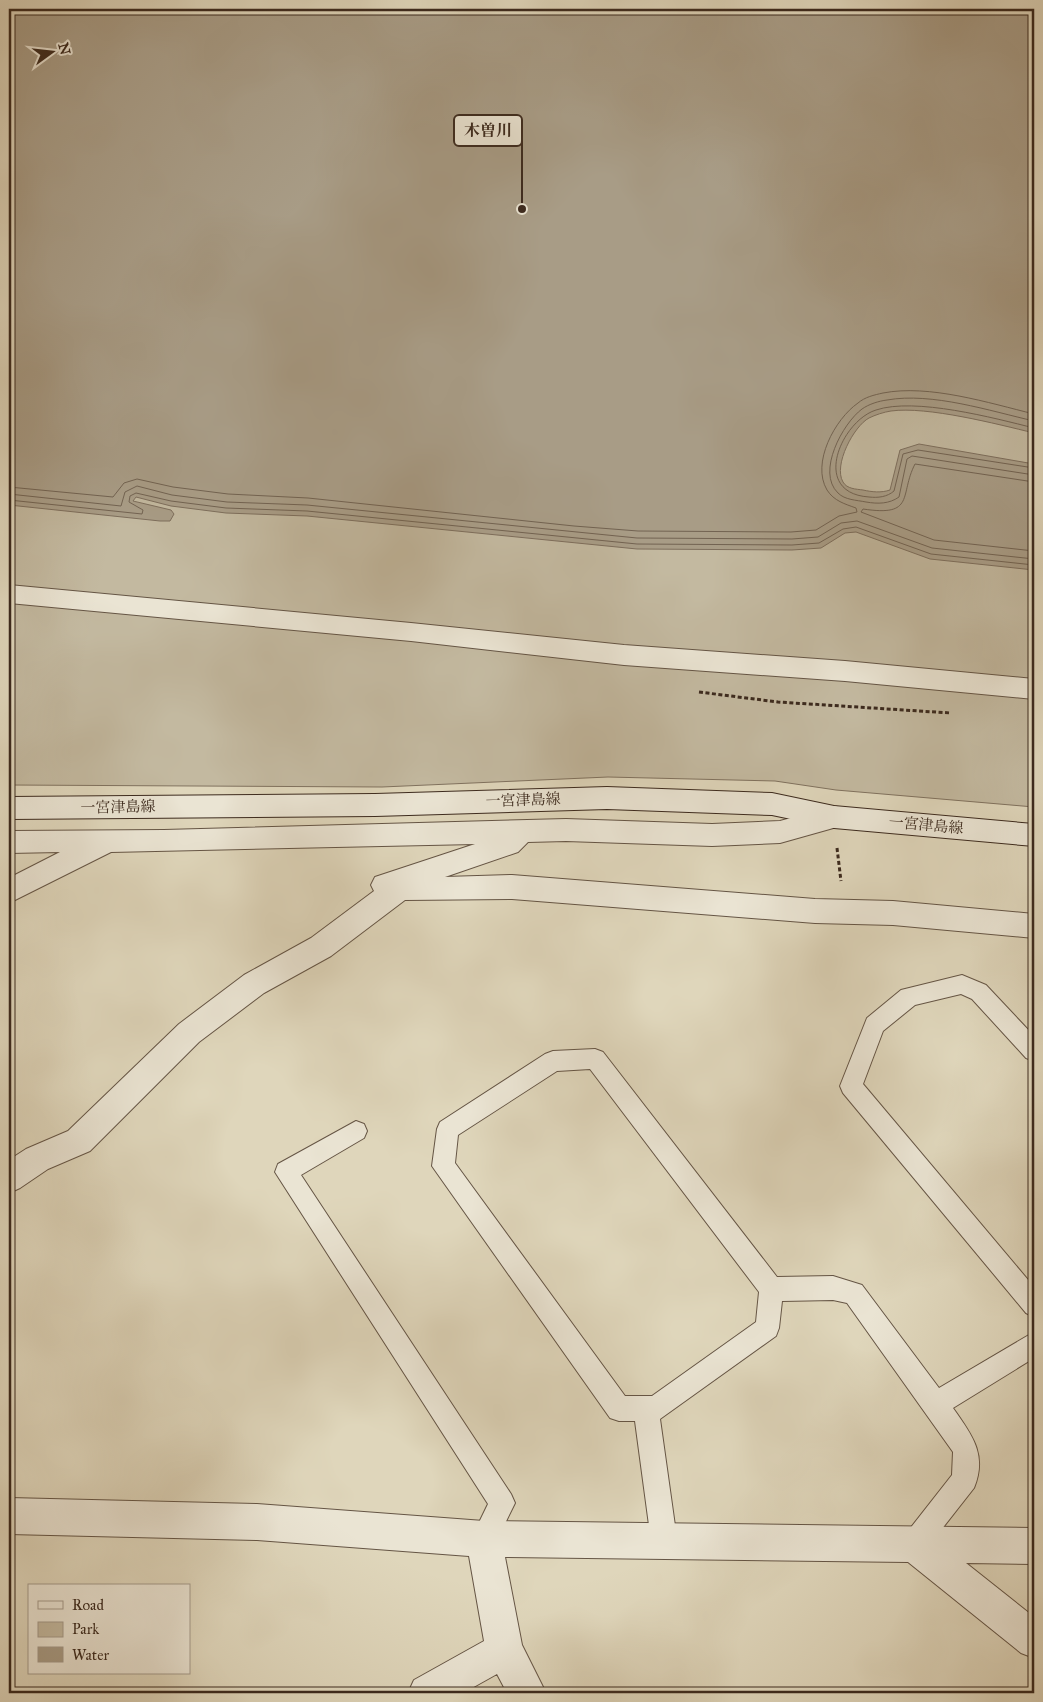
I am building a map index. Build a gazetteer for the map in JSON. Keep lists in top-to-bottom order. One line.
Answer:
{"streets":{"street":["一宮津島線"]},"places":["木曽川"],"legend":["Road","Park","Water"],"north":"right"}
